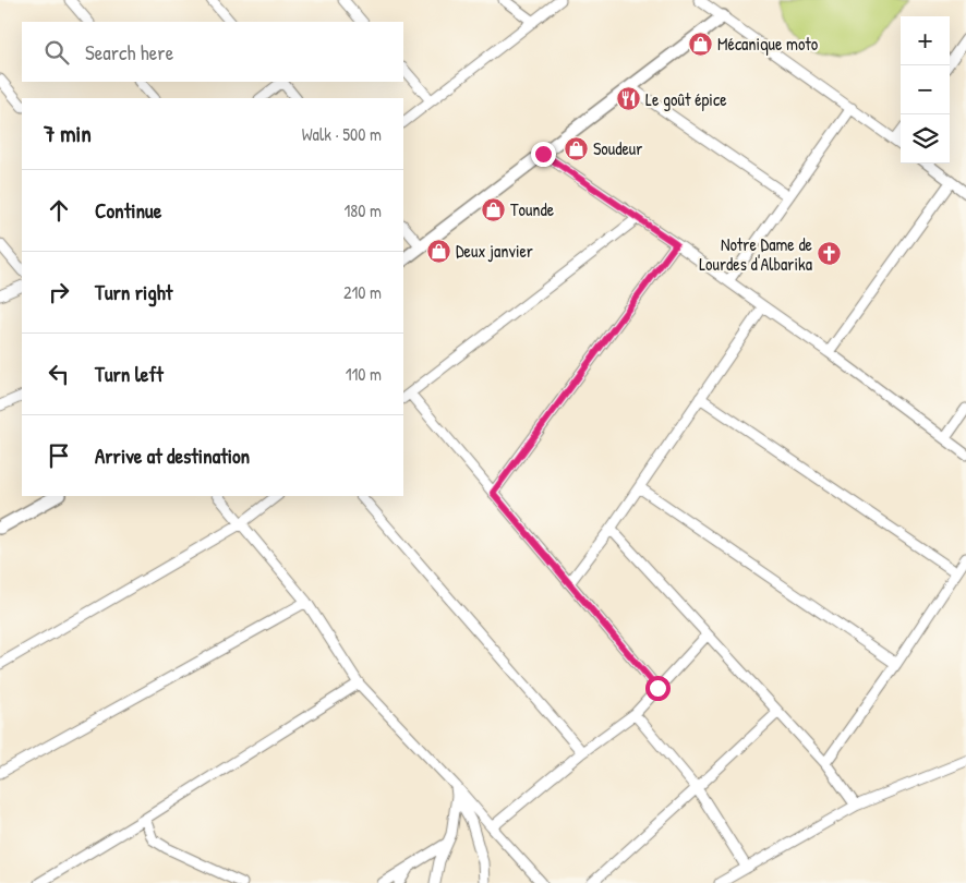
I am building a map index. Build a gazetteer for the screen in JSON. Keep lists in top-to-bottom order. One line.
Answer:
{"places":{"shop":["Mécanique moto","Soudeur","Tounde","Deux janvier"],"restaurant":["Le goût épice"],"church":["Notre Dame de Lourdes d'Albarika"]},"page":{"map_buttons":["+","−"],"search":"Search here","heading":["7 min","Walk · 500 m"],"list":[["Continue","180 m"],["Turn right","210 m"],["Turn left","110 m"],"Arrive at destination"]}}
